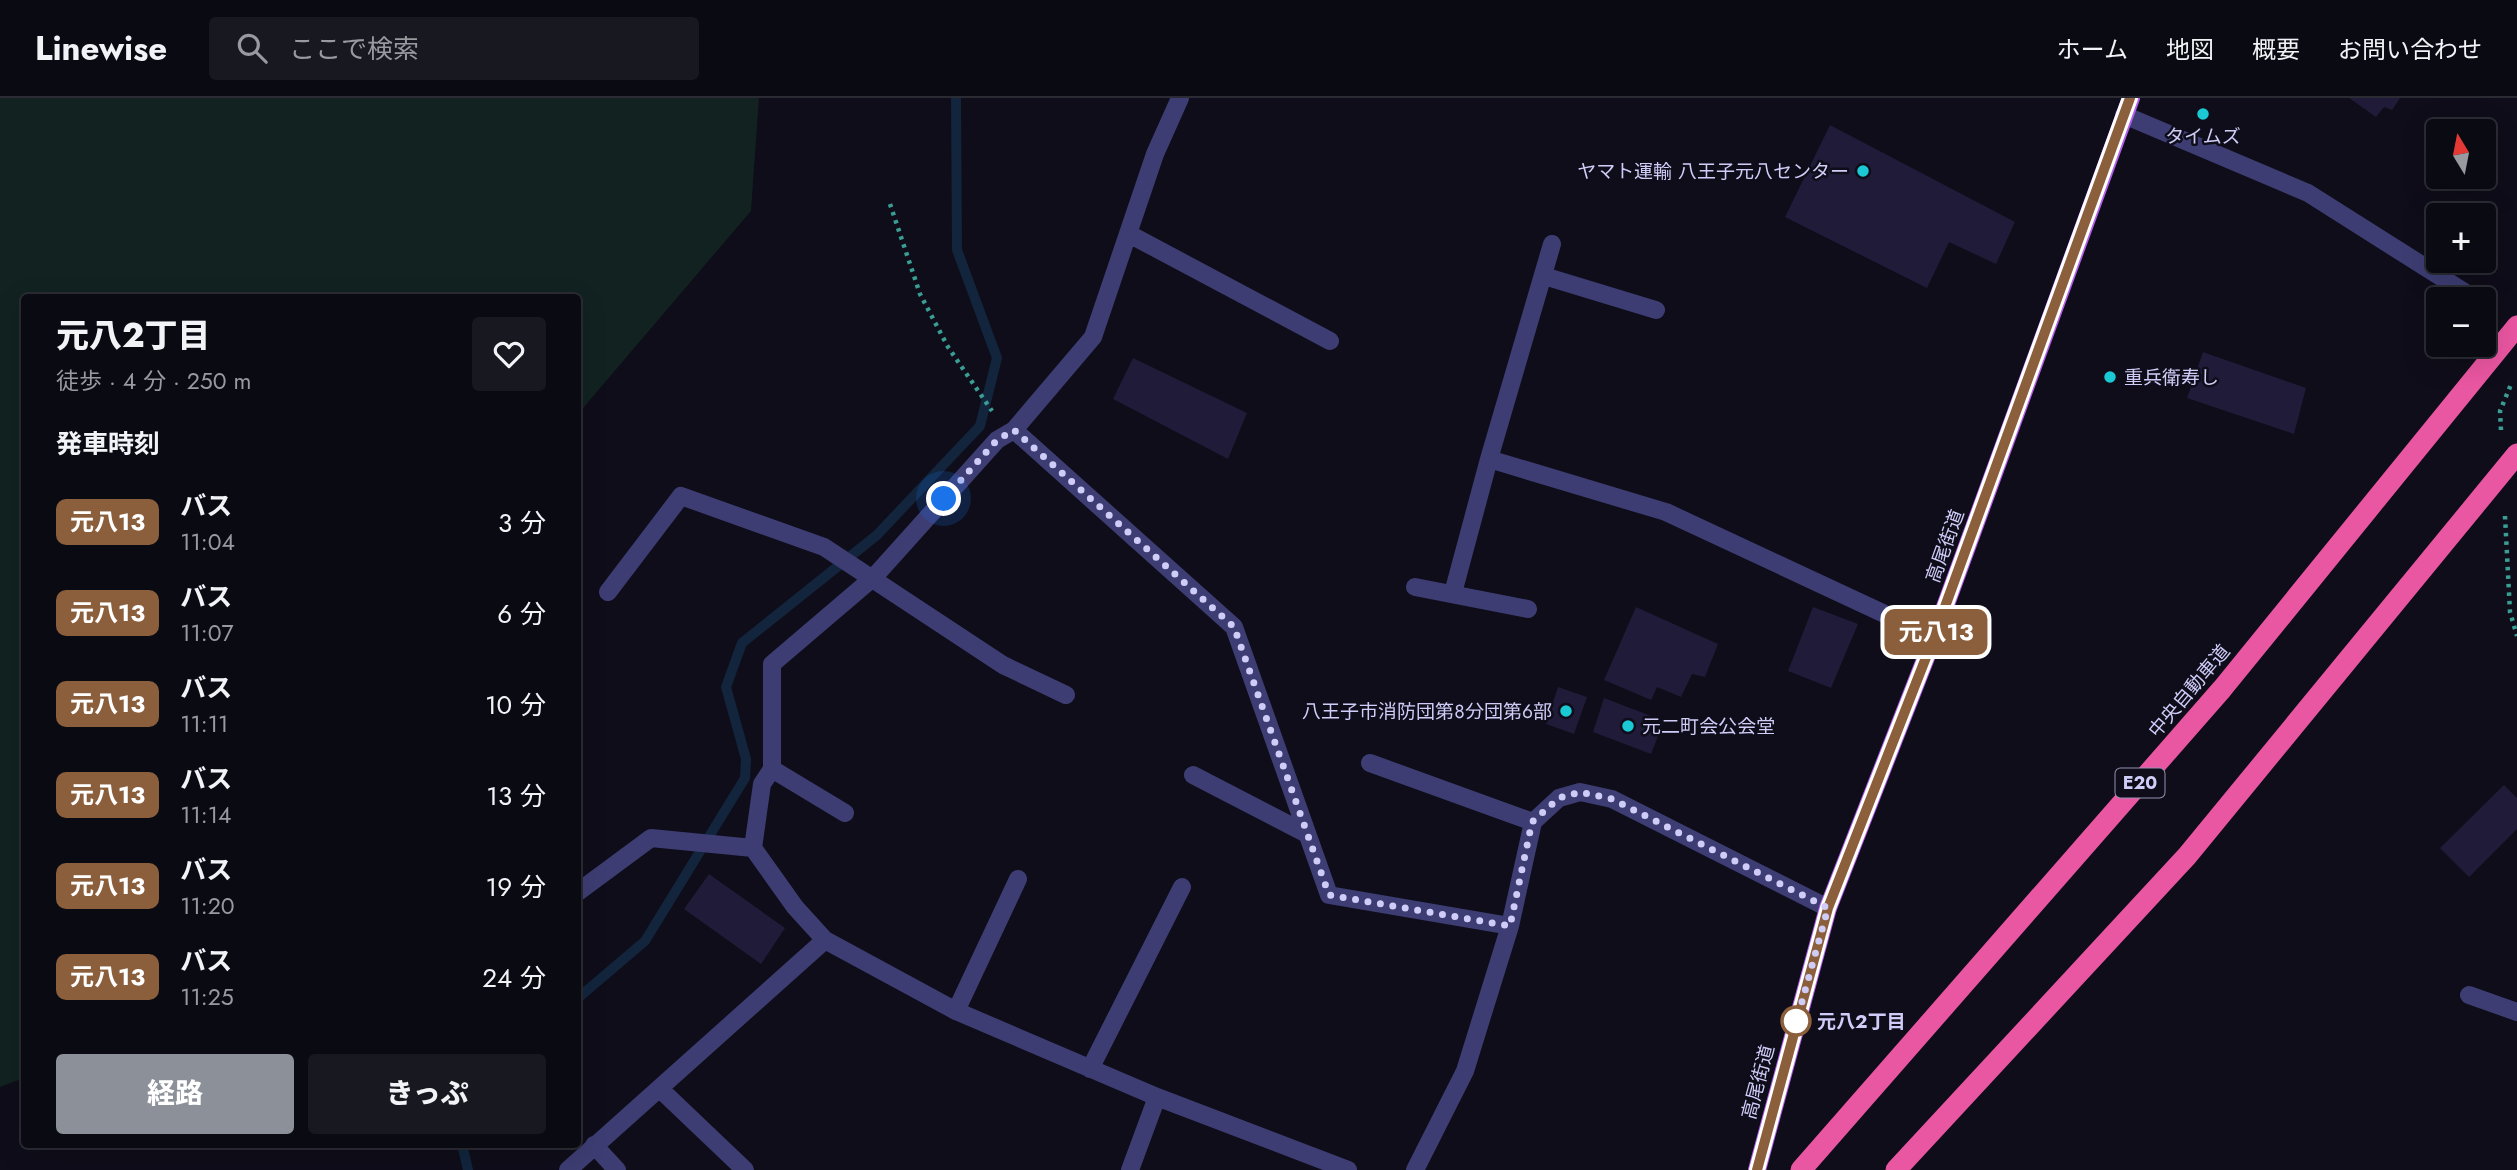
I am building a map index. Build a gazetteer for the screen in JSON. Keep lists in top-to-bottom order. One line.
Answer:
{"streets":{"highway":["中央自動車道","E20"],"main road":["高尾街道"]},"places":["タイムズ","ヤマト運輸 八王子元八センター","重兵衛寿し","八王子市消防団第８分団第６部","元二町会公会堂","元八2丁目"],"lines":["bus line 元八13"],"north":"top","page":{"header":"Linewise","search":"ここで検索","nav":["ホーム","地図","概要","お問い合わせ"],"on_map":"元八13","map_buttons":["+","−"],"heading":[["元八2丁目","徒歩 · 4 分 · 250 m"],"発車時刻"],"list":[{"mark":"元八13","name":"バス","note":"11:04","value":"3 分"},{"mark":"元八13","name":"バス","note":"11:07","value":"6 分"},{"mark":"元八13","name":"バス","note":"11:11","value":"10 分"},{"mark":"元八13","name":"バス","note":"11:14","value":"13 分"},{"mark":"元八13","name":"バス","note":"11:20","value":"19 分"},{"mark":"元八13","name":"バス","note":"11:25","value":"24 分"}],"buttons":["経路","きっぷ"]}}
